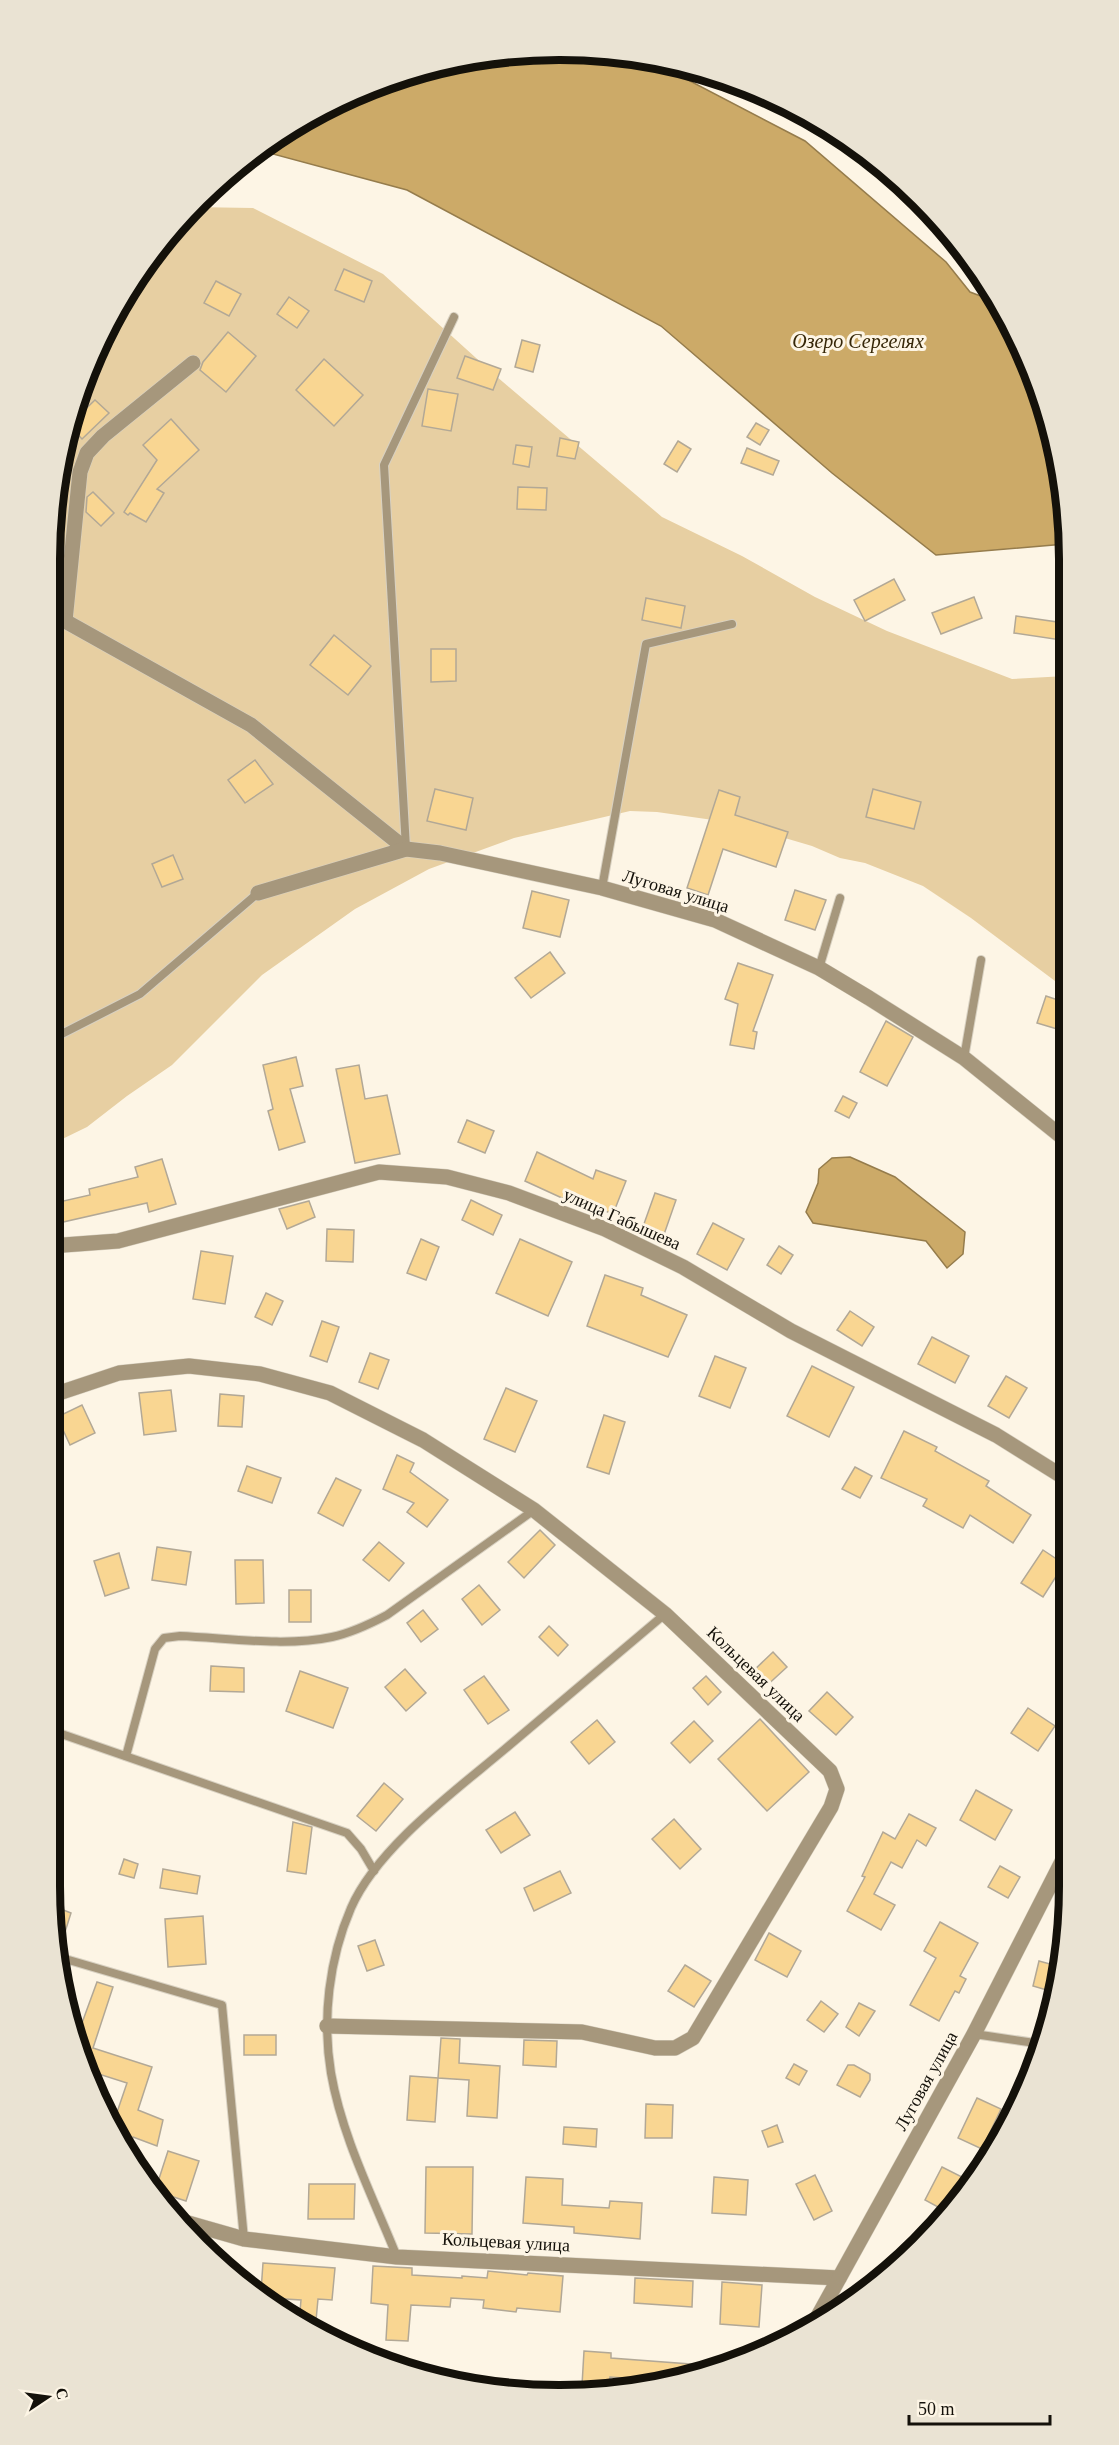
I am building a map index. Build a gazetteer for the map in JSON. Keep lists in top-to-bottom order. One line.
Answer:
{"streets":{"street":["Луговая улица","улица Габышева","Кольцевая улица"]},"crossings":[["Луговая улица","Кольцевая улица"]],"water":["Озеро Сергелях"],"scale_bar":"50 m","north":"right"}
